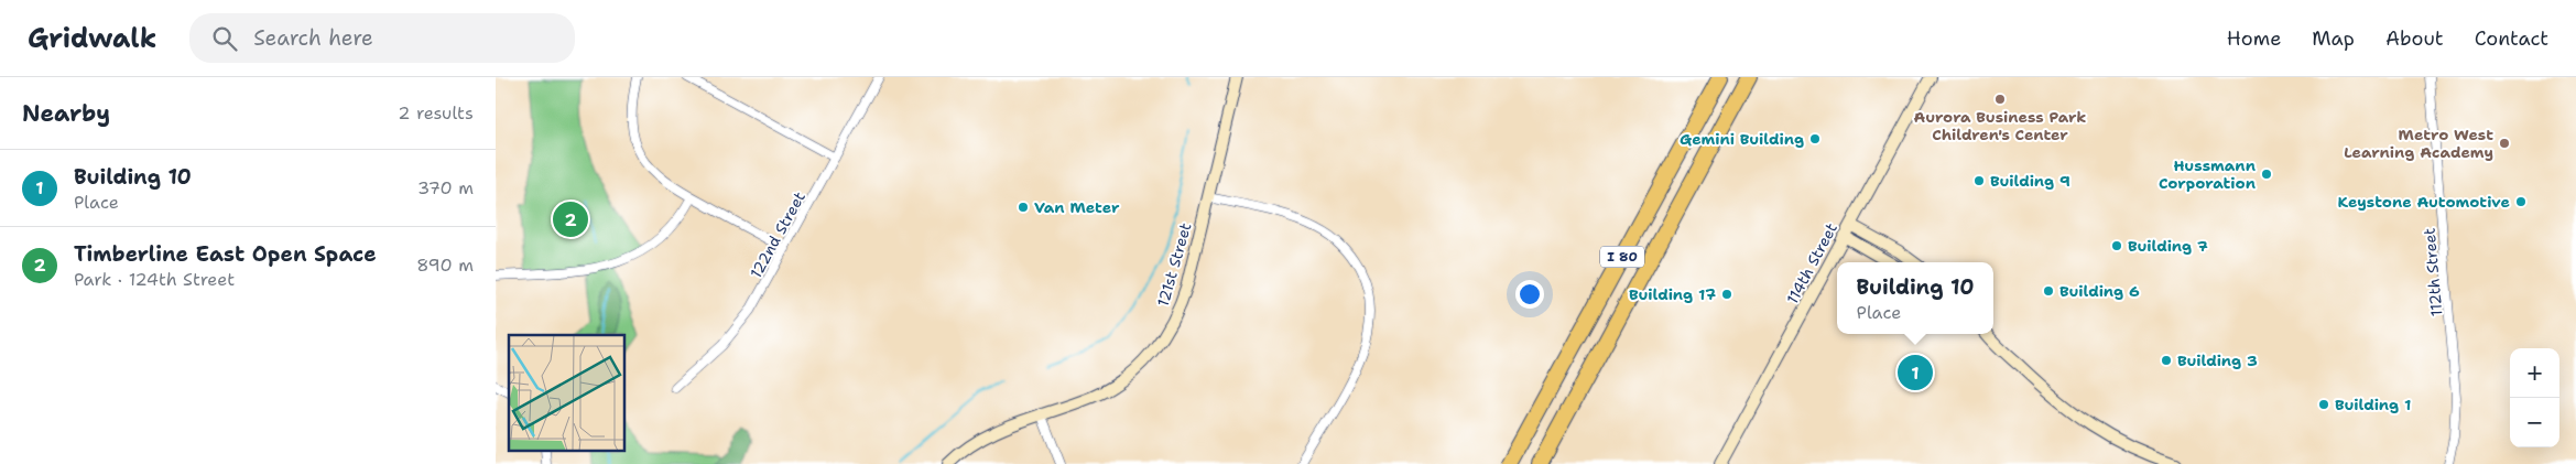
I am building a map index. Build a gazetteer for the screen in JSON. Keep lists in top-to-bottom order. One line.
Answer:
{"streets":{"highway":["I 80"],"street":["122nd Street","114th Street","121st Street","112th Street"]},"places":["Aurora Business Park Children's Center","Gemini Building","Metro West Learning Academy","Hussmann Corporation","Building 9","Keystone Automotive","Van Meter","Building 7","Building 6","Building 17","Building 3","Building 1"],"page":{"header":"Gridwalk","search":"Search here","nav":["Home","Map","About","Contact"],"heading":["Nearby","2 results"],"list":[{"mark":"1","name":"Building 10","note":"Place","value":"370 m"},{"mark":"2","name":"Timberline East Open Space","note":"Park · 124th Street","value":"890 m"}],"pins":["2","1"],"popup":["Building 10","Place"],"map_buttons":["+","−"]}}
